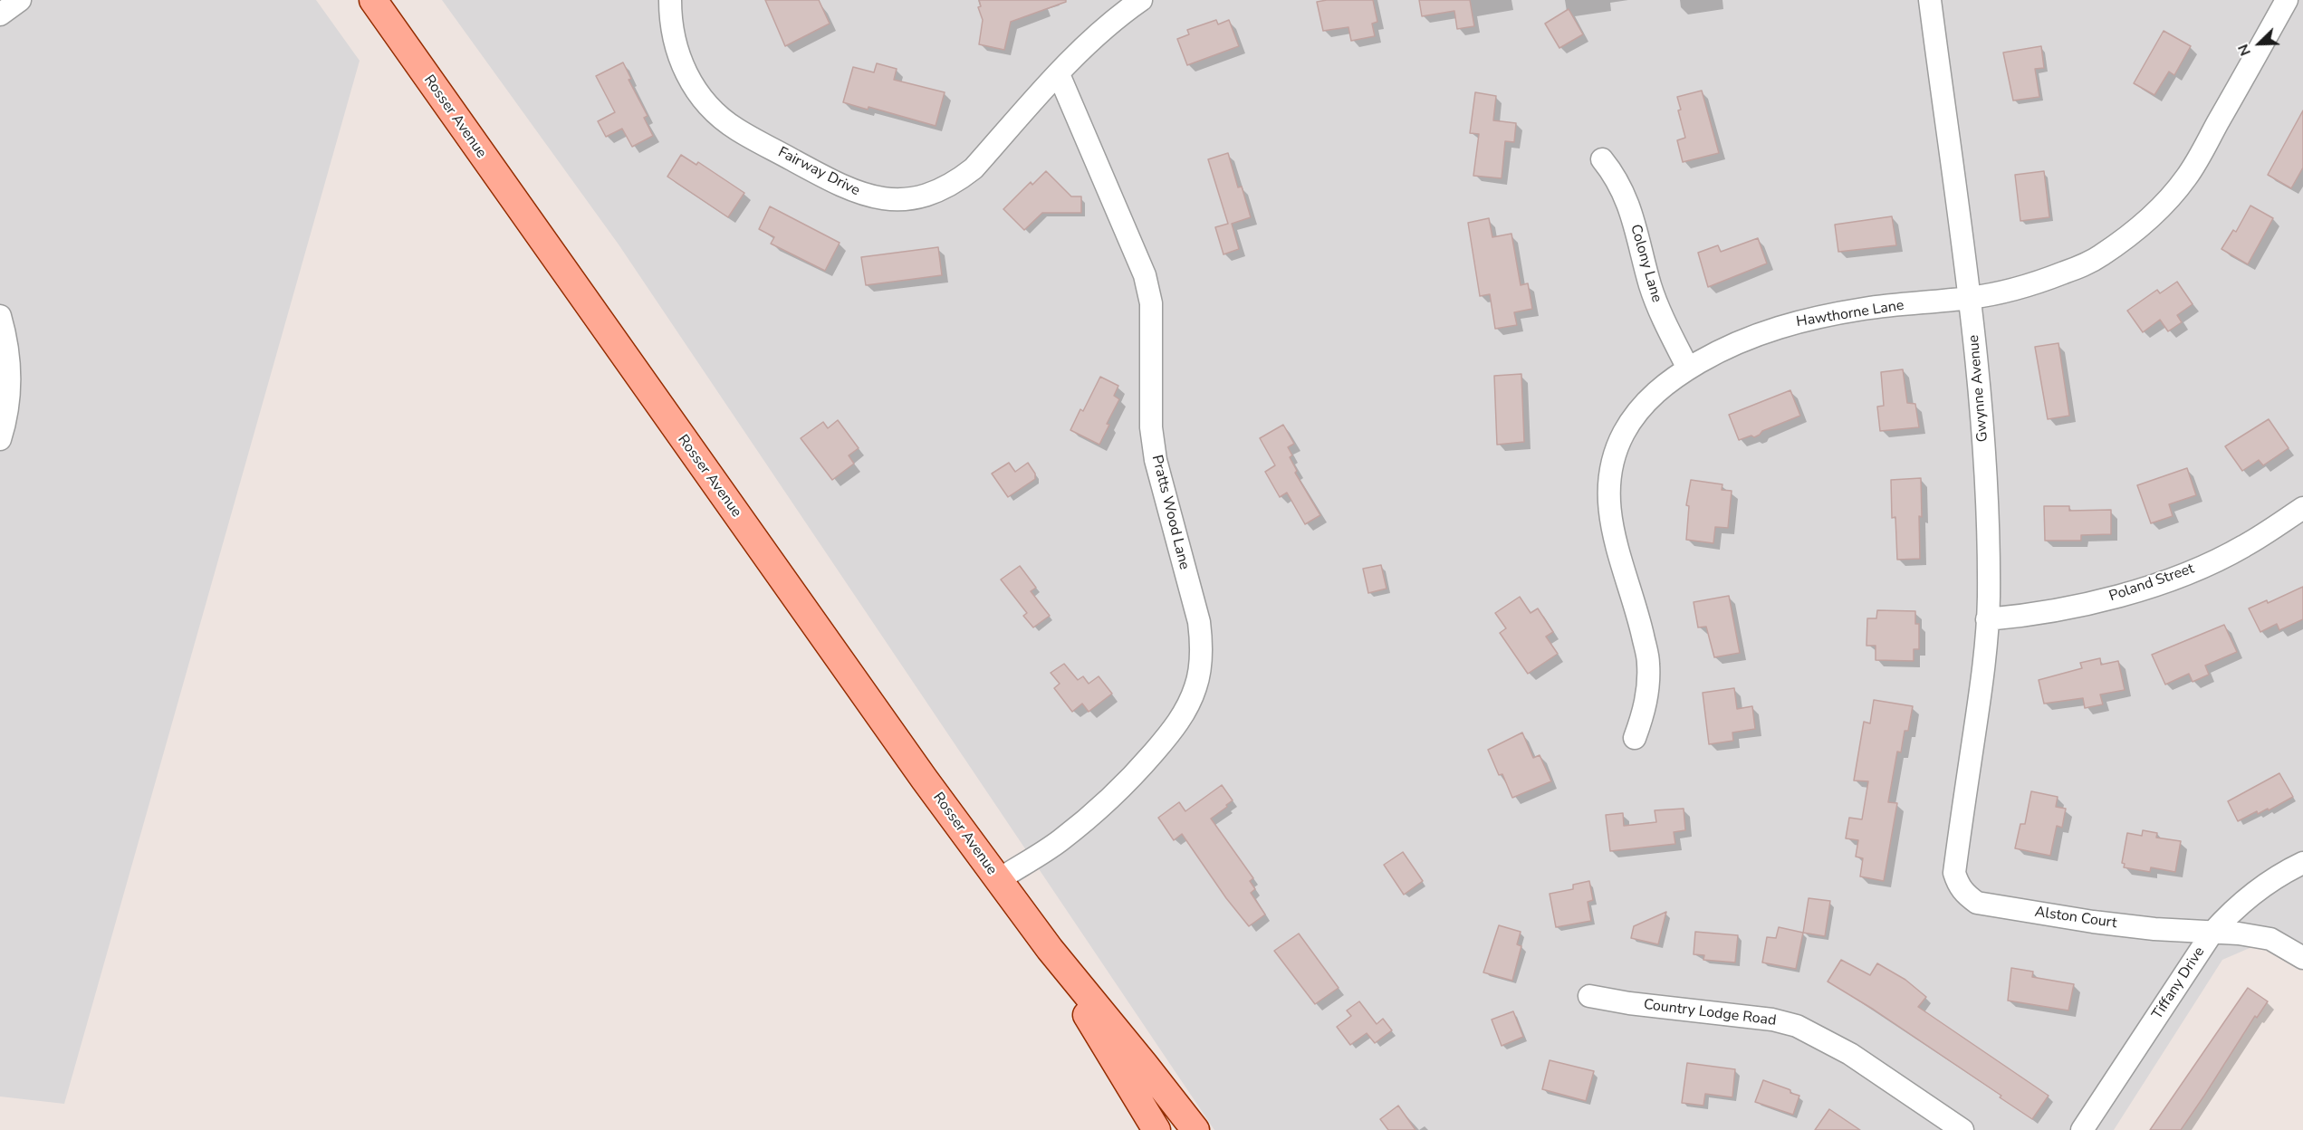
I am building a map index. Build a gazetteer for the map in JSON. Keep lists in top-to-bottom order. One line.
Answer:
{"streets":{"main road":["Rosser Avenue"],"street":["Fairway Drive","Colony Lane","Hawthorne Lane","Gwynne Avenue","Pratts Wood Lane","Poland Street","Alston Court","Tiffany Drive","Country Lodge Road"]},"crossings":[["Rosser Avenue","Pratts Wood Lane"],["Fairway Drive","Pratts Wood Lane"],["Colony Lane","Hawthorne Lane"],["Hawthorne Lane","Gwynne Avenue"],["Gwynne Avenue","Poland Street"],["Gwynne Avenue","Alston Court"],["Alston Court","Tiffany Drive"]],"north":"bottom left"}
